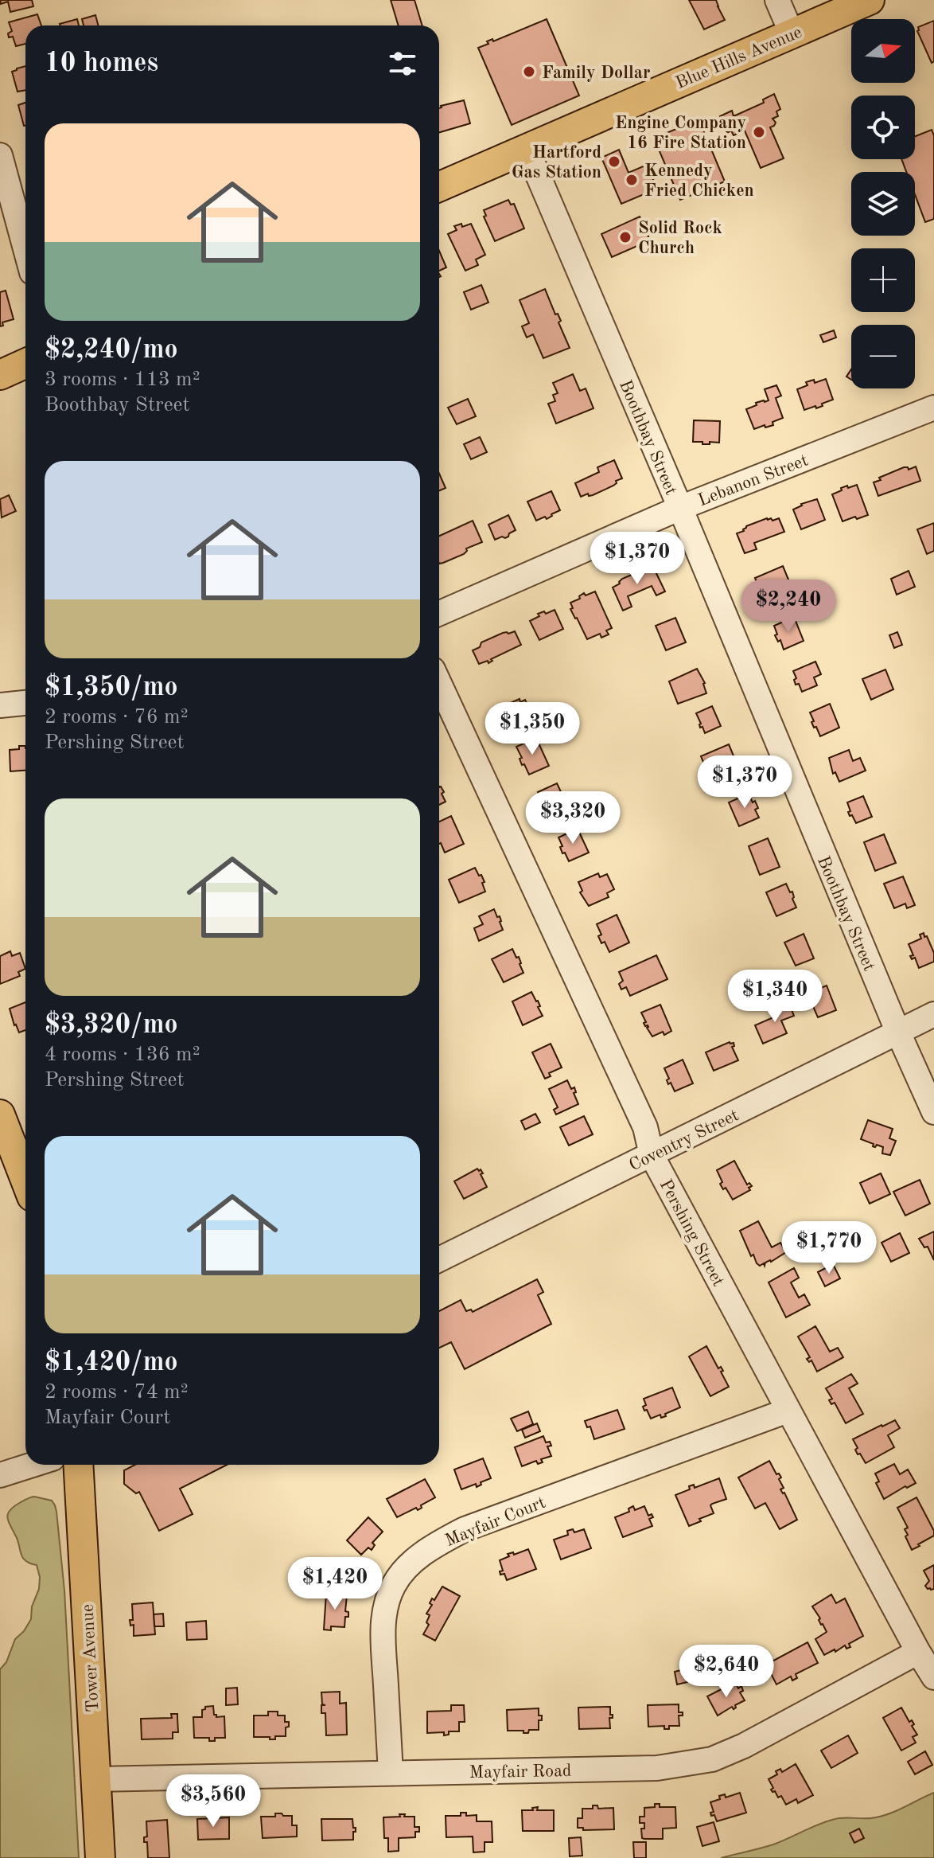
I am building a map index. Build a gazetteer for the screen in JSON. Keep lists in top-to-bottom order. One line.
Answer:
{"streets":{"main road":["Blue Hills Avenue","Tower Avenue"],"street":["Boothbay Street","Lebanon Street","Coventry Street","Pershing Street","Mayfair Court","Mayfair Road"]},"crossings":[["Blue Hills Avenue","Boothbay Street"],["Boothbay Street","Lebanon Street"],["Boothbay Street","Coventry Street"],["Coventry Street","Pershing Street"],["Pershing Street","Mayfair Court"],["Pershing Street","Mayfair Road"],["Mayfair Court","Mayfair Road"],["Tower Avenue","Mayfair Road"]],"places":["Family Dollar","Engine Company 16 Fire Station","Hartford Gas Station","Kennedy Fried Chicken","Solid Rock Church"],"north":"right","page":{"map_buttons":["+","−"],"heading":"10 homes","list":[{"name":"$2,240/mo","note":"3 rooms · 113 m² · Boothbay Street"},{"name":"$1,350/mo","note":"2 rooms · 76 m² · Pershing Street"},{"name":"$3,320/mo","note":"4 rooms · 136 m² · Pershing Street"},{"name":"$1,420/mo","note":"2 rooms · 74 m² · Mayfair Court"}],"price":["$1,370","$2,240","$1,350","$1,370","$3,320","$1,340","$1,770","$1,420","$2,640","$3,560"]}}
